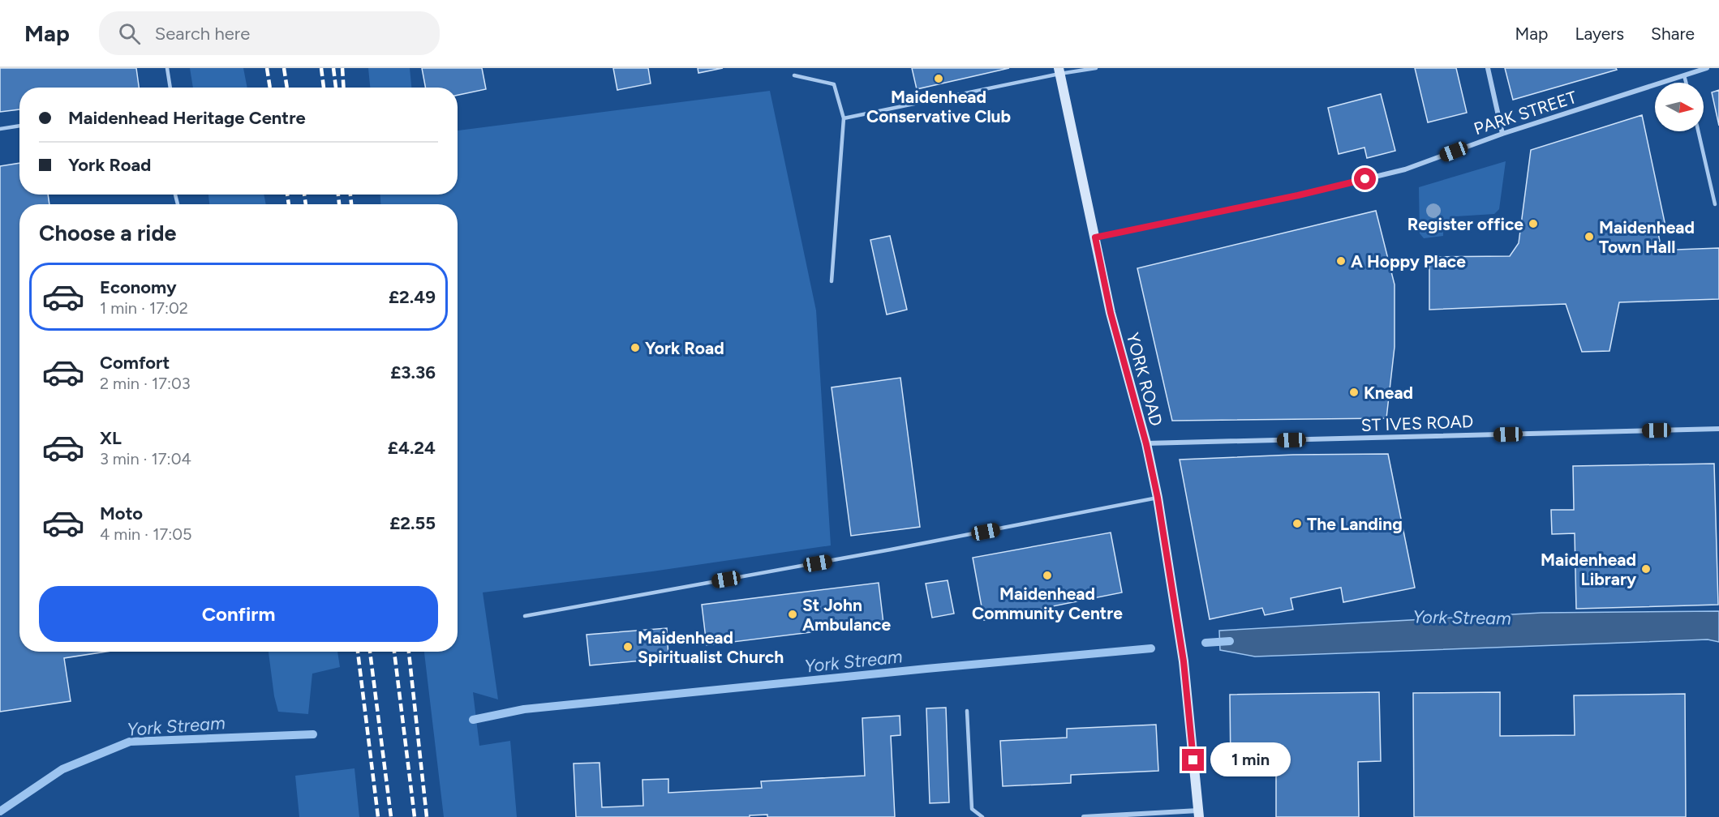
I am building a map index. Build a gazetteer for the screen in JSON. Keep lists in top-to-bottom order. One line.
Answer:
{"streets":{"street":["PARK STREET","YORK ROAD","ST IVES ROAD"]},"crossings":[["PARK STREET","YORK ROAD"],["YORK ROAD","ST IVES ROAD"]],"water":["York Stream"],"places":["Maidenhead Conservative Club","Register office","Maidenhead Town Hall","A Hoppy Place","York Road","Knead","The Landing","Maidenhead Library","Maidenhead Community Centre","St John Ambulance","Maidenhead Spiritualist Church"],"north":"right","page":{"header":"Map","search":"Search here","nav":["Map","Layers","Share"],"banner":["Maidenhead Heritage Centre","York Road"],"heading":"Choose a ride","list":[{"name":"Economy","note":"1 min · 17:02","value":"£2.49"},{"name":"Comfort","note":"2 min · 17:03","value":"£3.36"},{"name":"XL","note":"3 min · 17:04","value":"£4.24"},{"name":"Moto","note":"4 min · 17:05","value":"£2.55"}],"buttons":"Confirm","bubble":"1 min"}}
